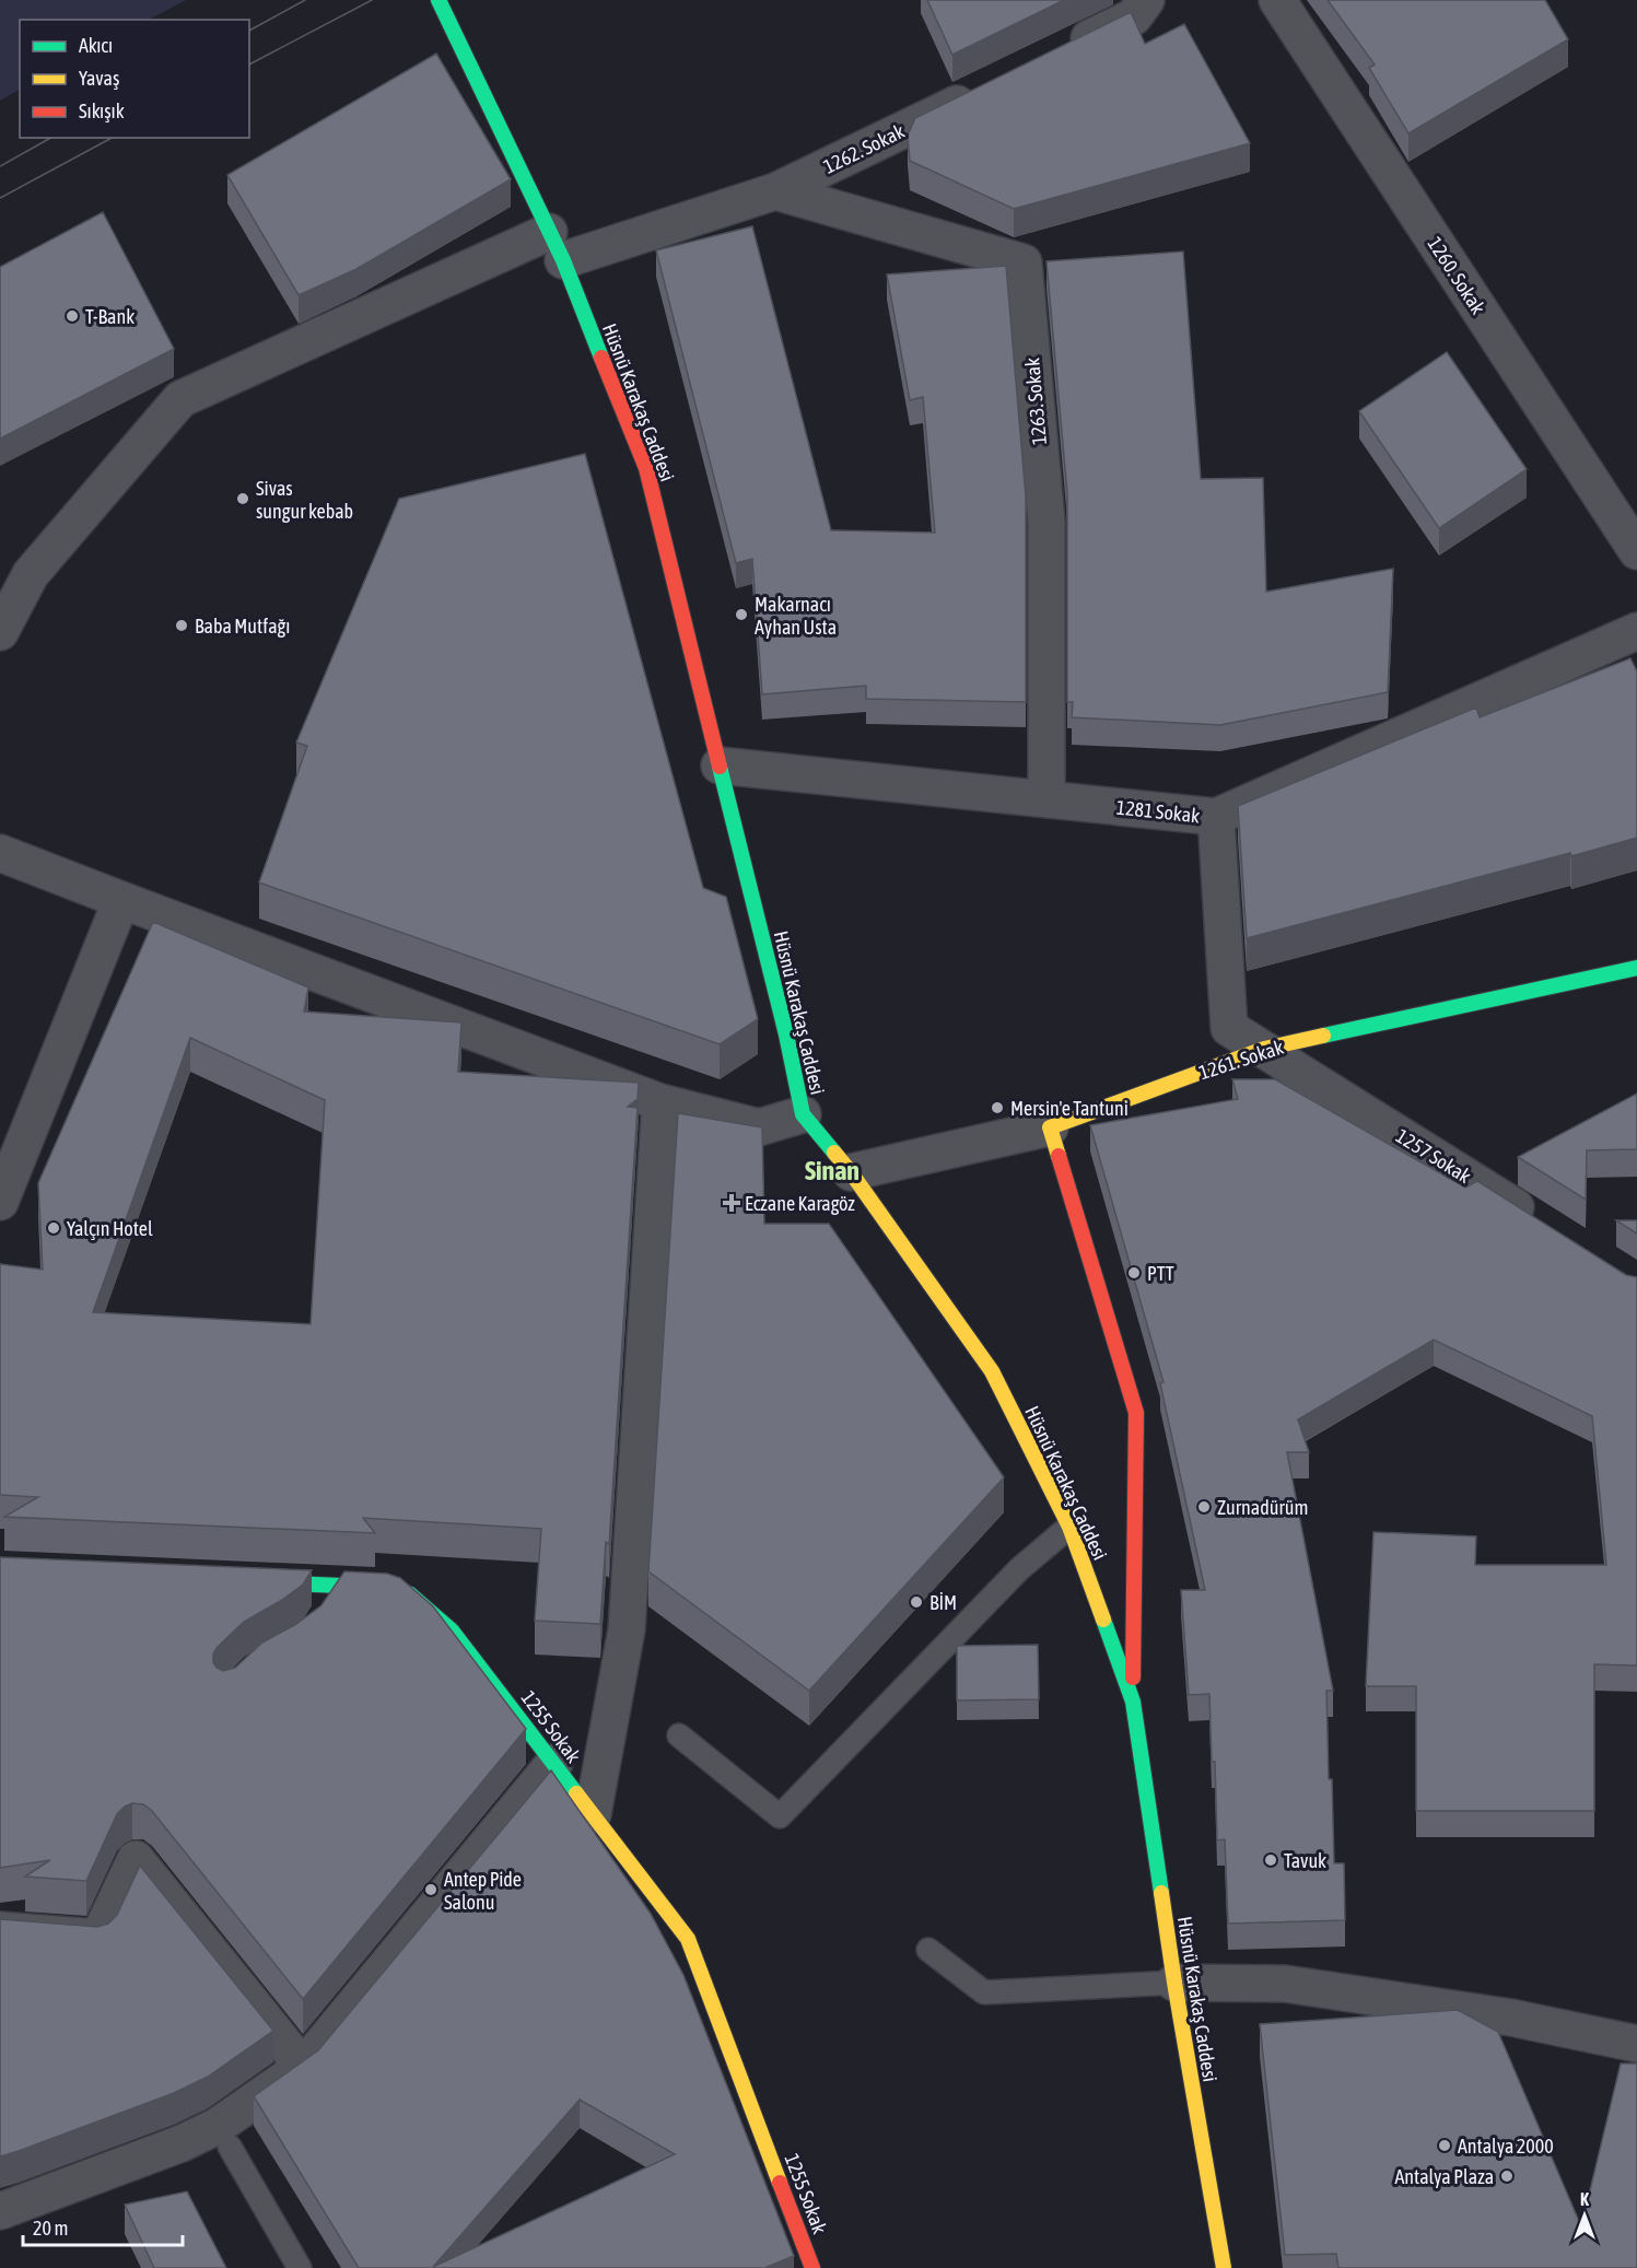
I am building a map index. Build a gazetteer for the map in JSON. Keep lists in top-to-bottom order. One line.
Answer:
{"streets":{"street":["1262. Sokak","1260. Sokak","1263. Sokak","Hüsnü Karakaş Caddesi","1281 Sokak","1261. Sokak","1257 Sokak","1255 Sokak"]},"crossings":[["1262. Sokak","1263. Sokak"],["1262. Sokak","Hüsnü Karakaş Caddesi"],["1263. Sokak","1281 Sokak"],["Hüsnü Karakaş Caddesi","1281 Sokak"],["Hüsnü Karakaş Caddesi","1261. Sokak"],["1281 Sokak","1257 Sokak"],["1261. Sokak","1257 Sokak"]],"districts":["Sinan"],"places":{"other":["T-Bank","Sivas sungur kebab","Makarnacı Ayhan Usta","Baba Mutfağı","Mersin'e Tantuni","Yalçın Hotel","PTT","Zurnadürüm","BİM","Tavuk","Antep Pide Salonu","Antalya 2000","Antalya Plaza"],"health":["Eczane Karagöz"]},"legend":["Akıcı","Yavaş","Sıkışık"],"scale_bar":"20 m","north":"top"}
